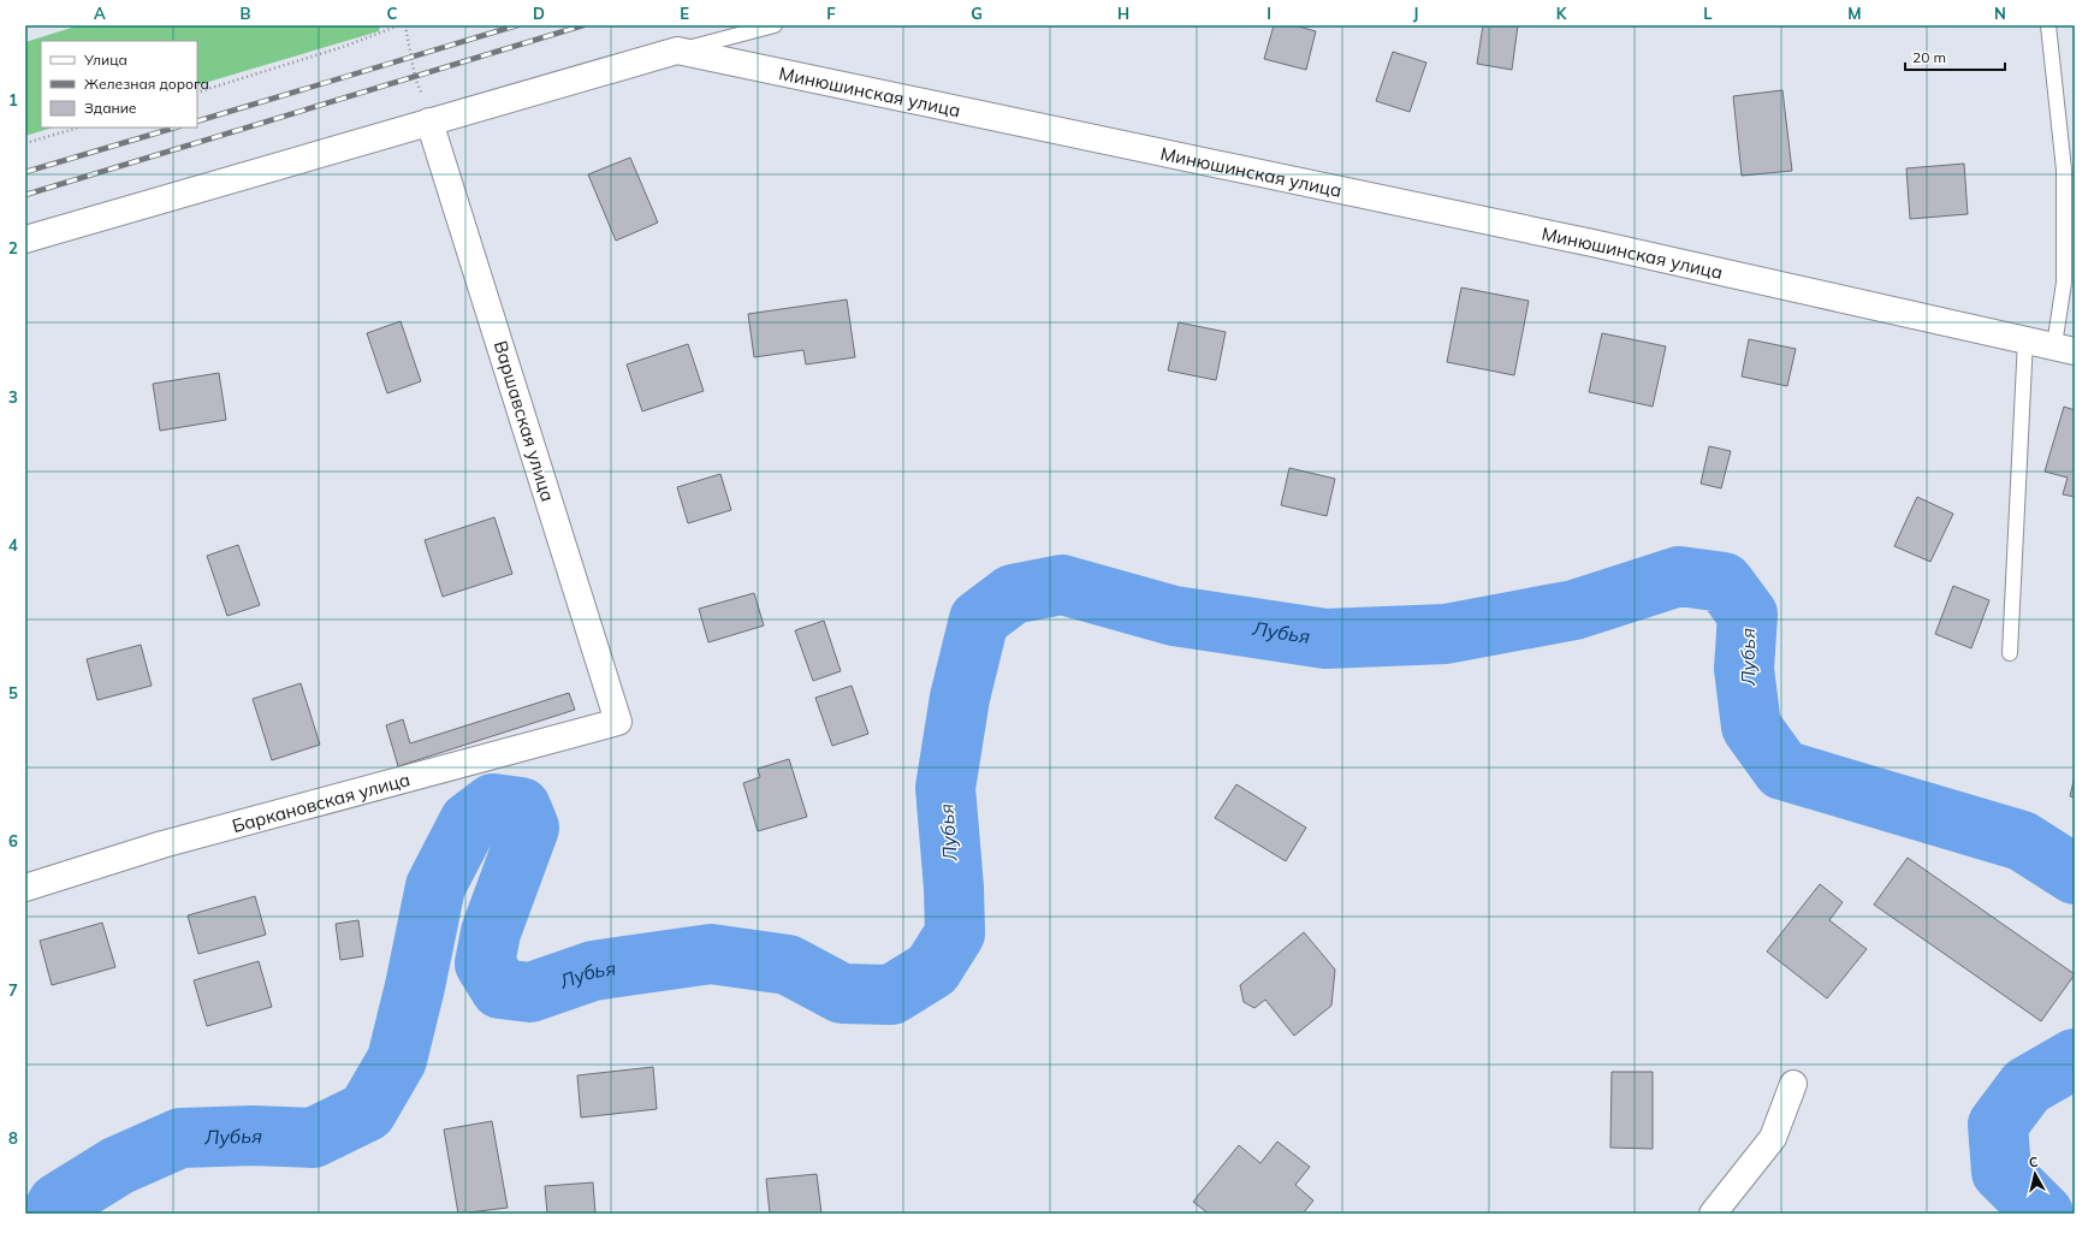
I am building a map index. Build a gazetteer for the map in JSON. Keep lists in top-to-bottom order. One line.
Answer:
{"streets":{"street":["Минюшинская улица","Варшавская улица","Баркановская улица"]},"crossings":[["Минюшинская улица","Варшавская улица"],["Варшавская улица","Баркановская улица"]],"water":["Лубья"],"legend":["Улица","Железная дорога","Здание"],"scale_bar":"20 m","north":"top","grid":{"columns":["A","B","C","D","E","F","G","H","I","J","K","L","M","N"],"rows":["1","2","3","4","5","6","7","8"]}}
